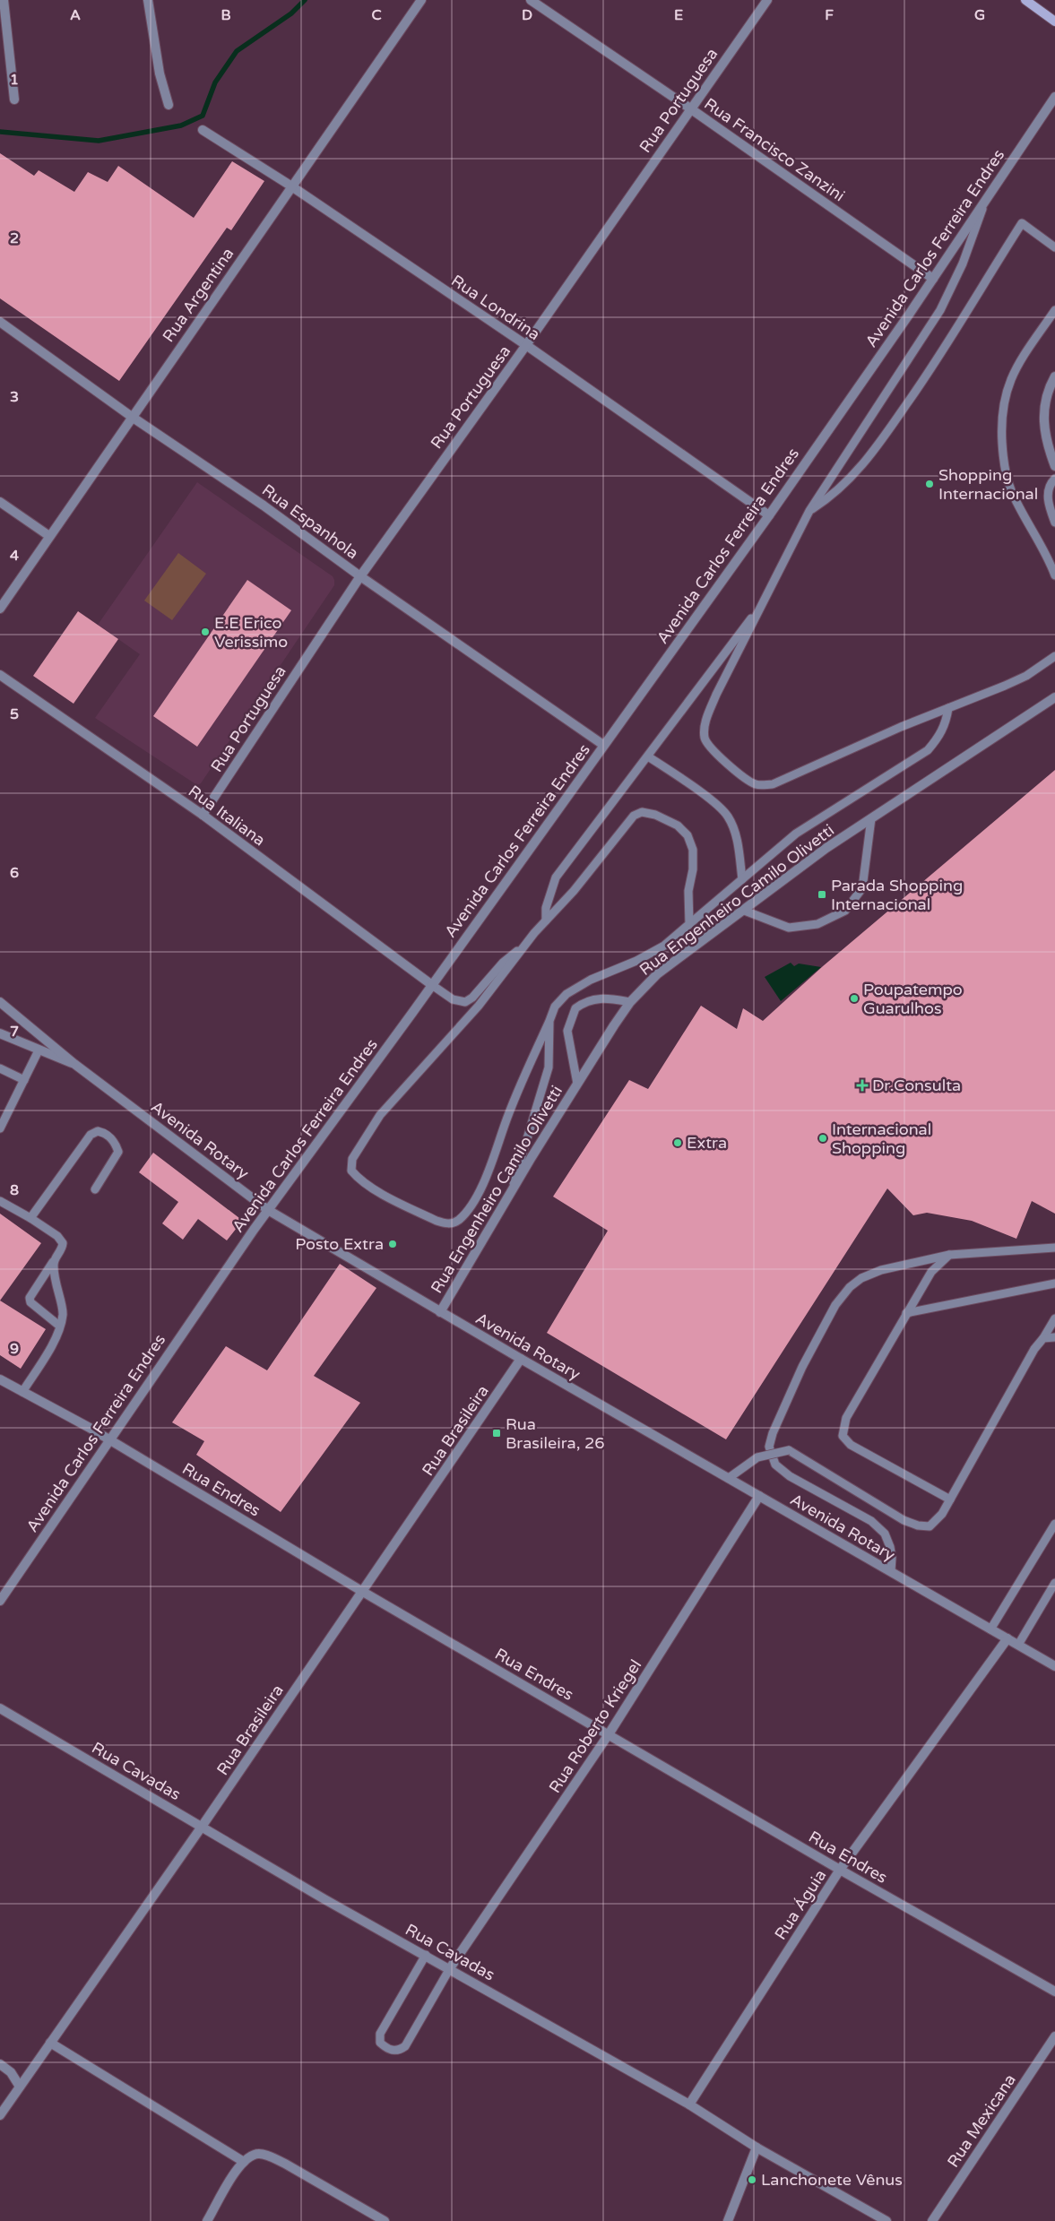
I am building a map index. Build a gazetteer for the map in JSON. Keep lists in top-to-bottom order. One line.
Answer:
{"streets":{"street":["Rua Portuguesa","Rua Francisco Zanzini","Avenida Carlos Ferreira Endres","Rua Argentina","Rua Londrina","Rua Espanhola","Rua Italiana","Rua Engenheiro Camilo Olivetti","Avenida Rotary","Rua Brasileira","Rua Endres","Rua Roberto Kriegel","Rua Cavadas","Rua Águia","Rua Mexicana"]},"crossings":[["Rua Portuguesa","Rua Francisco Zanzini"],["Rua Portuguesa","Rua Londrina"],["Rua Portuguesa","Rua Espanhola"],["Rua Portuguesa","Rua Italiana"],["Rua Francisco Zanzini","Avenida Carlos Ferreira Endres"],["Avenida Carlos Ferreira Endres","Rua Londrina"],["Avenida Carlos Ferreira Endres","Rua Espanhola"],["Avenida Carlos Ferreira Endres","Rua Italiana"],["Avenida Carlos Ferreira Endres","Avenida Rotary"],["Avenida Carlos Ferreira Endres","Rua Endres"],["Rua Argentina","Rua Londrina"],["Rua Argentina","Rua Espanhola"],["Rua Engenheiro Camilo Olivetti","Avenida Rotary"],["Avenida Rotary","Rua Brasileira"],["Avenida Rotary","Rua Roberto Kriegel"],["Avenida Rotary","Rua Águia"],["Rua Brasileira","Rua Endres"],["Rua Brasileira","Rua Cavadas"],["Rua Endres","Rua Roberto Kriegel"],["Rua Endres","Rua Águia"],["Rua Roberto Kriegel","Rua Cavadas"],["Rua Cavadas","Rua Águia"]],"places":{"other":["Shopping Internacional","E.E Erico Verissimo","Poupatempo Guarulhos","Internacional Shopping","Extra","Posto Extra","Lanchonete Vênus"],"transit":["Parada Shopping Internacional","Rua Brasileira, 26"],"health":["Dr.Consulta"]},"grid":{"columns":["A","B","C","D","E","F","G"],"rows":["1","2","3","4","5","6","7","8","9"]}}
